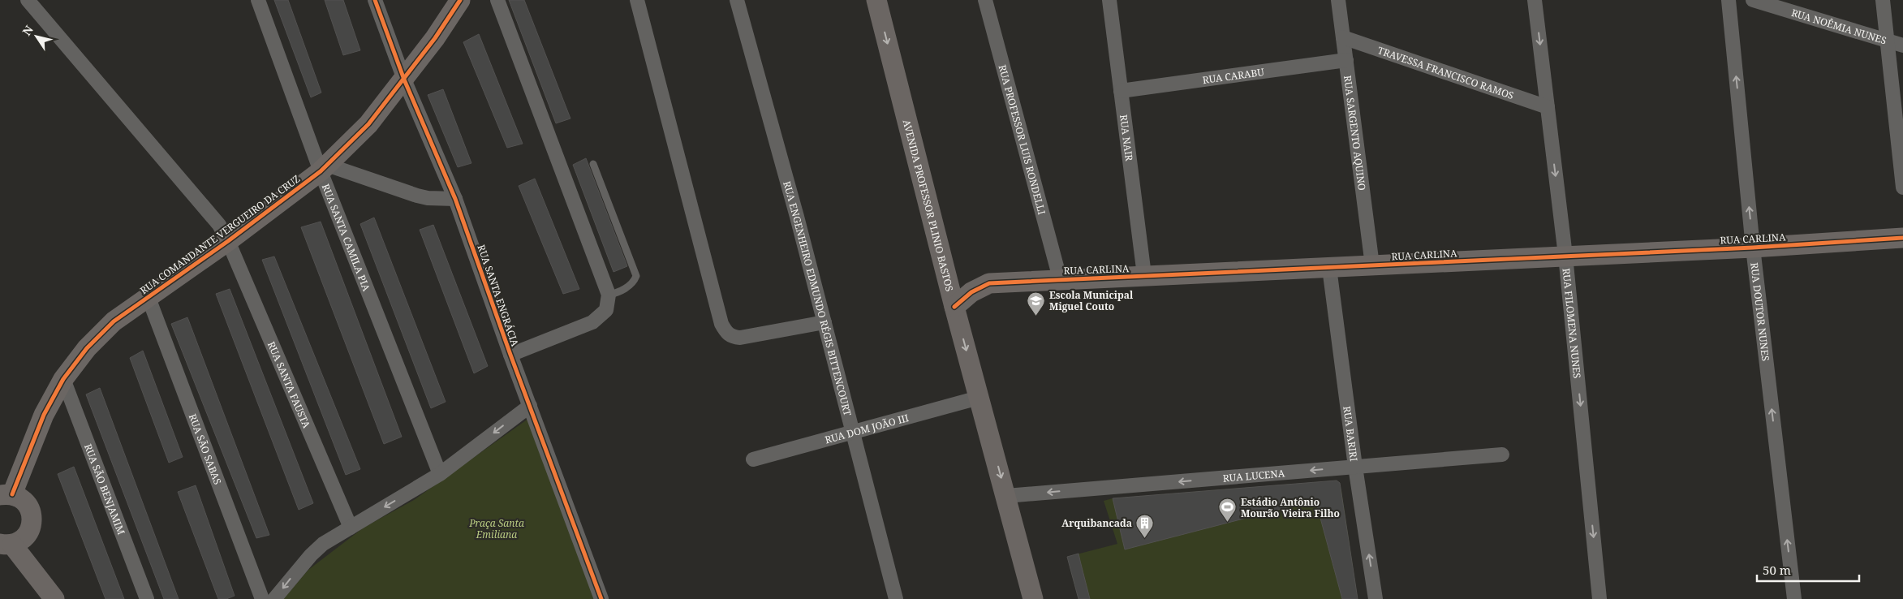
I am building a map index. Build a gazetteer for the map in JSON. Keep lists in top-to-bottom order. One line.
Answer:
{"streets":{"street":["RUA NOÊMIA NUNES","TRAVESSA FRANCISCO RAMOS","RUA CARABU","RUA SARGENTO AQUINO","RUA NAIR","RUA PROFESSOR LUIS RONDELLI","AVENIDA PROFESSOR PLINIO BASTOS","RUA COMANDANTE VERGUEIRO DA CRUZ","RUA SANTA CAMILA PIA","RUA CARLINA","RUA SANTA ENGRÁCIA","RUA ENGENHEIRO EDMUNDO RÉGIS BITTENCOURT","RUA DOUTOR NUNES","RUA FILOMENA NUNES","RUA SANTA FAUSTA","RUA DOM JOÃO III","RUA BARIRI","RUA SÃO SABAS","RUA LUCENA","RUA SÃO BENJAMIM"]},"crossings":[["TRAVESSA FRANCISCO RAMOS","RUA SARGENTO AQUINO"],["TRAVESSA FRANCISCO RAMOS","RUA FILOMENA NUNES"],["RUA CARABU","RUA SARGENTO AQUINO"],["RUA CARABU","RUA NAIR"],["RUA SARGENTO AQUINO","RUA CARLINA"],["RUA NAIR","RUA CARLINA"],["RUA PROFESSOR LUIS RONDELLI","RUA CARLINA"],["AVENIDA PROFESSOR PLINIO BASTOS","RUA CARLINA"],["AVENIDA PROFESSOR PLINIO BASTOS","RUA DOM JOÃO III"],["AVENIDA PROFESSOR PLINIO BASTOS","RUA LUCENA"],["RUA COMANDANTE VERGUEIRO DA CRUZ","RUA SANTA CAMILA PIA"],["RUA COMANDANTE VERGUEIRO DA CRUZ","RUA SANTA ENGRÁCIA"],["RUA COMANDANTE VERGUEIRO DA CRUZ","RUA SANTA FAUSTA"],["RUA COMANDANTE VERGUEIRO DA CRUZ","RUA SÃO SABAS"],["RUA COMANDANTE VERGUEIRO DA CRUZ","RUA SÃO BENJAMIM"],["RUA CARLINA","RUA DOUTOR NUNES"],["RUA CARLINA","RUA FILOMENA NUNES"],["RUA CARLINA","RUA BARIRI"],["RUA ENGENHEIRO EDMUNDO RÉGIS BITTENCOURT","RUA DOM JOÃO III"],["RUA BARIRI","RUA LUCENA"]],"one_way":["AVENIDA PROFESSOR PLINIO BASTOS","RUA DOUTOR NUNES","RUA FILOMENA NUNES","RUA BARIRI","RUA LUCENA"],"parks":["Praça Santa Emiliana"],"places":{"school or university":["Escola Municipal Miguel Couto"],"sports":["Estádio Antônio Mourão Vieira Filho"],"building":["Arquibancada"]},"scale_bar":"50 m","north":"top left"}
